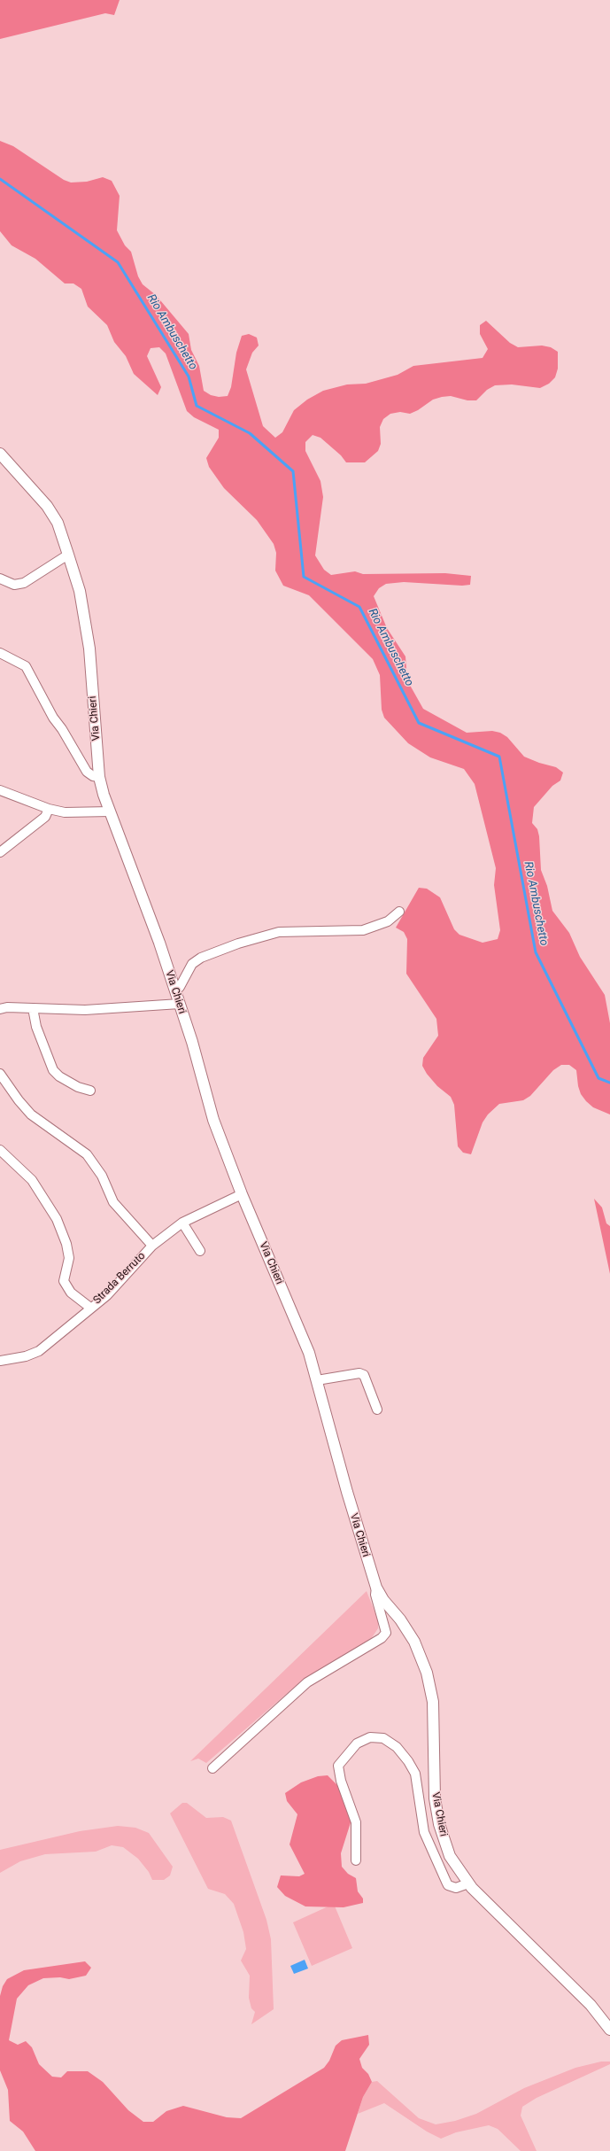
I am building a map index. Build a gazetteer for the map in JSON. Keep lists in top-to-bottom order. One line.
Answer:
{"streets":{"street":["Via Chieri","Strada Berruto"]},"crossings":[["Via Chieri","Strada Berruto"]],"water":["Rio Ambuschetto"]}
